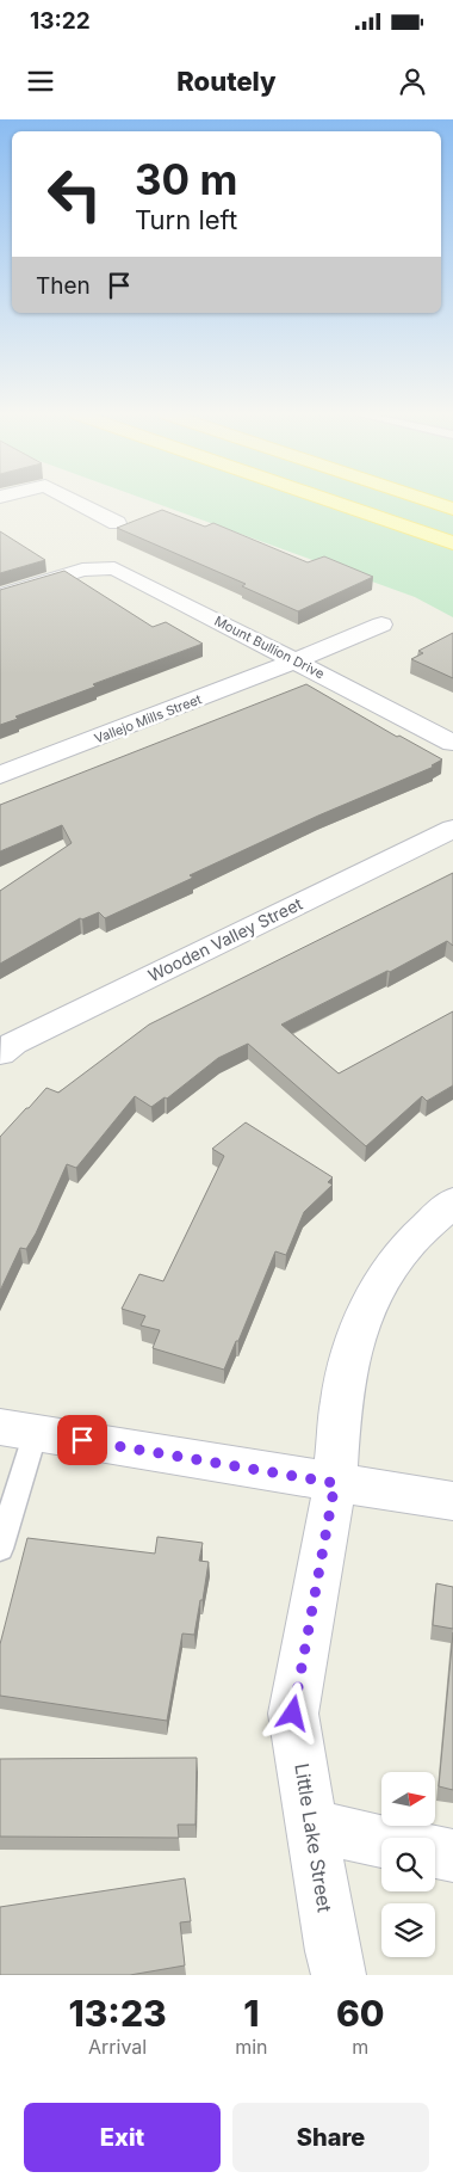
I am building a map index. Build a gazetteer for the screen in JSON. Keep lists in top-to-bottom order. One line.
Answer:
{"streets":{"street":["Mount Bullion Drive","Vallejo Mills Street","Wooden Valley Street","Little Lake Street"]},"crossings":[["Mount Bullion Drive","Vallejo Mills Street"]],"north":"right","page":{"status":"13:22","header":"Routely","turn":["30 m","Turn left"],"then":"Then","eta":["13:23","Arrival","1","min","60","m"],"buttons":["Exit","Share"]}}
